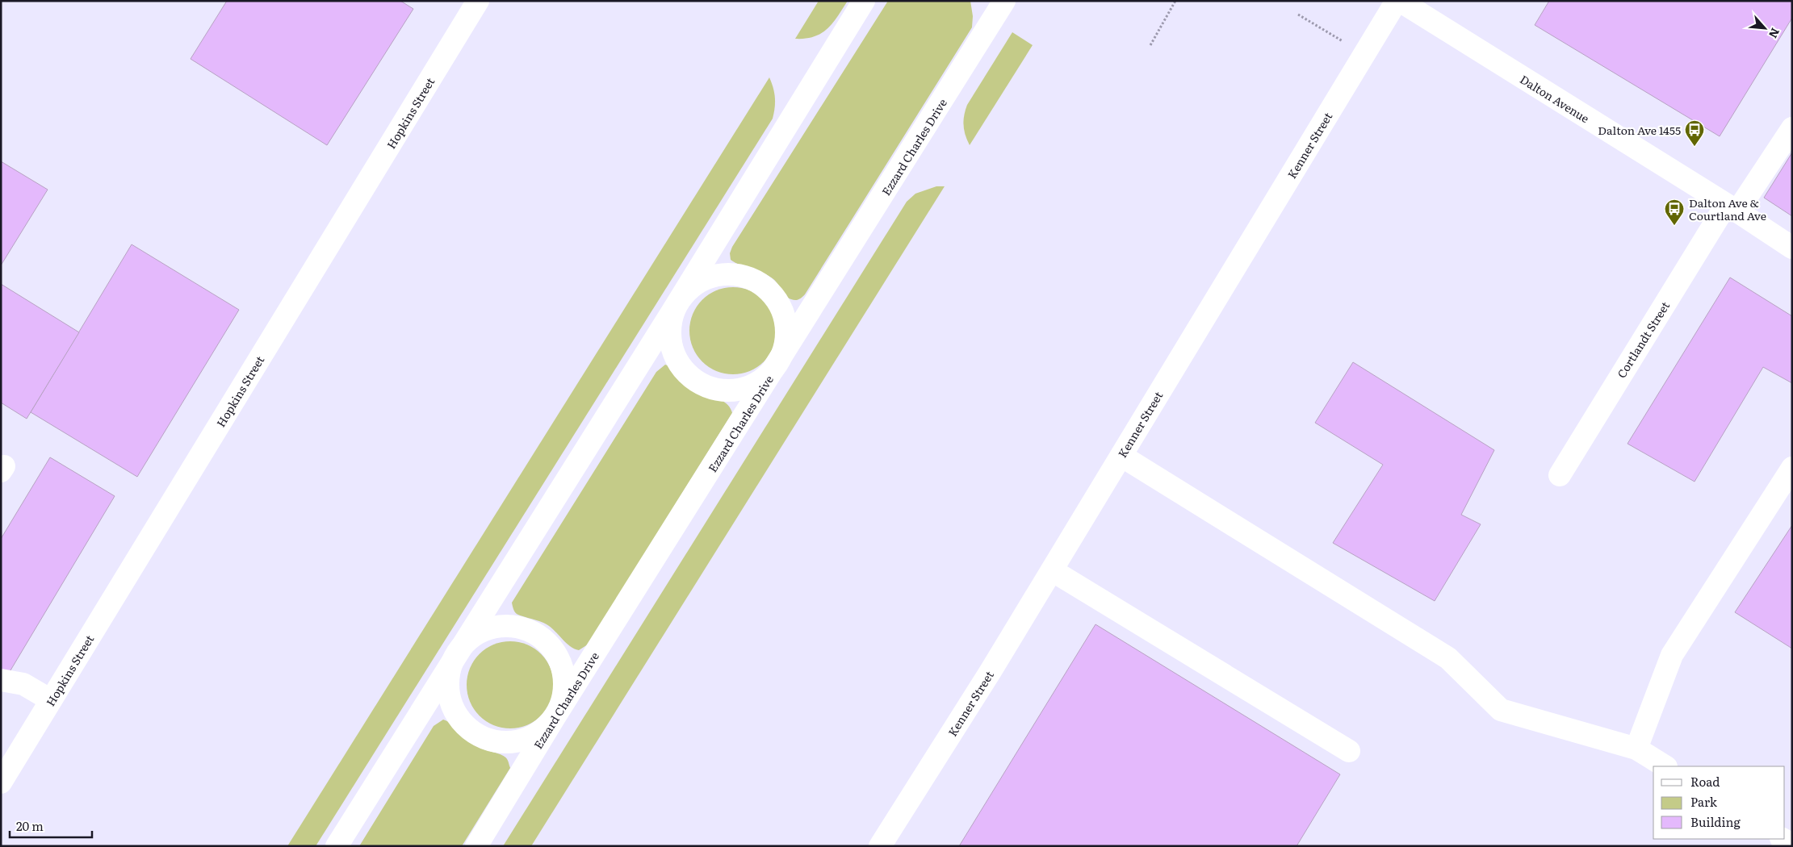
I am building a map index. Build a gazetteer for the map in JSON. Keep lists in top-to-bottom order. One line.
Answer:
{"streets":{"street":["Dalton Avenue","Hopkins Street","Kenner Street","Ezzard Charles Drive","Cortlandt Street"]},"crossings":[["Dalton Avenue","Kenner Street"],["Dalton Avenue","Cortlandt Street"]],"places":{"bus stop":["Dalton Ave 1455","Dalton Ave & Courtland Ave"]},"legend":["Road","Park","Building"],"scale_bar":"20 m","north":"bottom right"}
